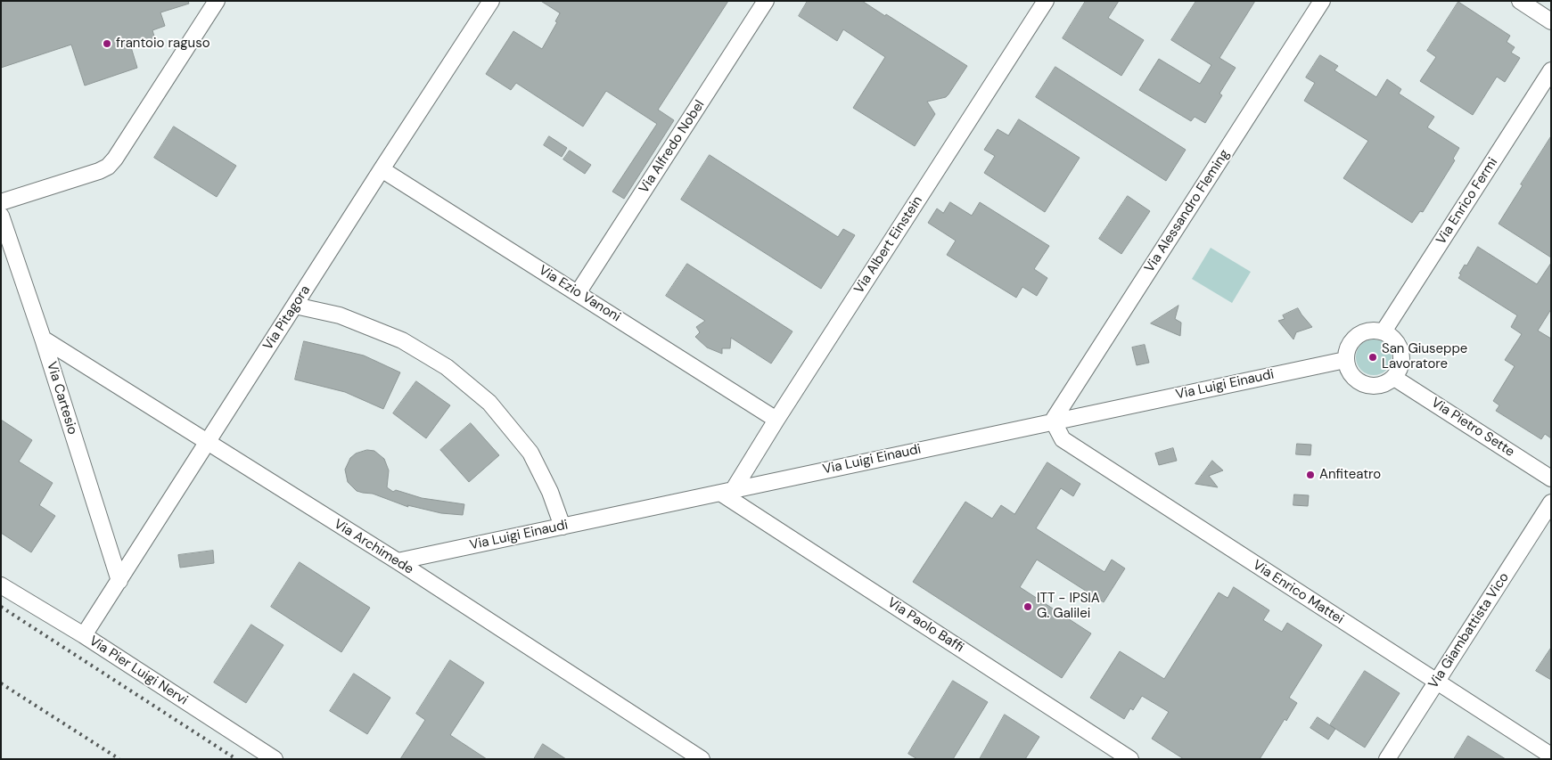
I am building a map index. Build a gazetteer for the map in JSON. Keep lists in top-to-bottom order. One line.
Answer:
{"streets":{"street":["Via Alfredo Nobel","Via Enrico Fermi","Via Alessandro Fleming","Via Albert Einstein","Via Ezio Vanoni","Via Pitagora","Via Luigi Einaudi","Via Cartesio","Via Pietro Sette","Via Archimede","Via Enrico Mattei","Via Paolo Baffi","Via Giambattista Vico","Via Pier Luigi Nervi"]},"crossings":[["Via Alfredo Nobel","Via Ezio Vanoni"],["Via Enrico Fermi","Via Luigi Einaudi"],["Via Enrico Fermi","Via Pietro Sette"],["Via Alessandro Fleming","Via Luigi Einaudi"],["Via Alessandro Fleming","Via Enrico Mattei"],["Via Albert Einstein","Via Ezio Vanoni"],["Via Albert Einstein","Via Luigi Einaudi"],["Via Albert Einstein","Via Paolo Baffi"],["Via Ezio Vanoni","Via Pitagora"],["Via Pitagora","Via Cartesio"],["Via Pitagora","Via Archimede"],["Via Pitagora","Via Pier Luigi Nervi"],["Via Luigi Einaudi","Via Pietro Sette"],["Via Luigi Einaudi","Via Archimede"],["Via Luigi Einaudi","Via Enrico Mattei"],["Via Luigi Einaudi","Via Paolo Baffi"],["Via Cartesio","Via Archimede"],["Via Enrico Mattei","Via Giambattista Vico"]],"places":["frantoio raguso","San Giuseppe Lavoratore","Anfiteatro","ITT - IPSIA G. Galilei"]}
